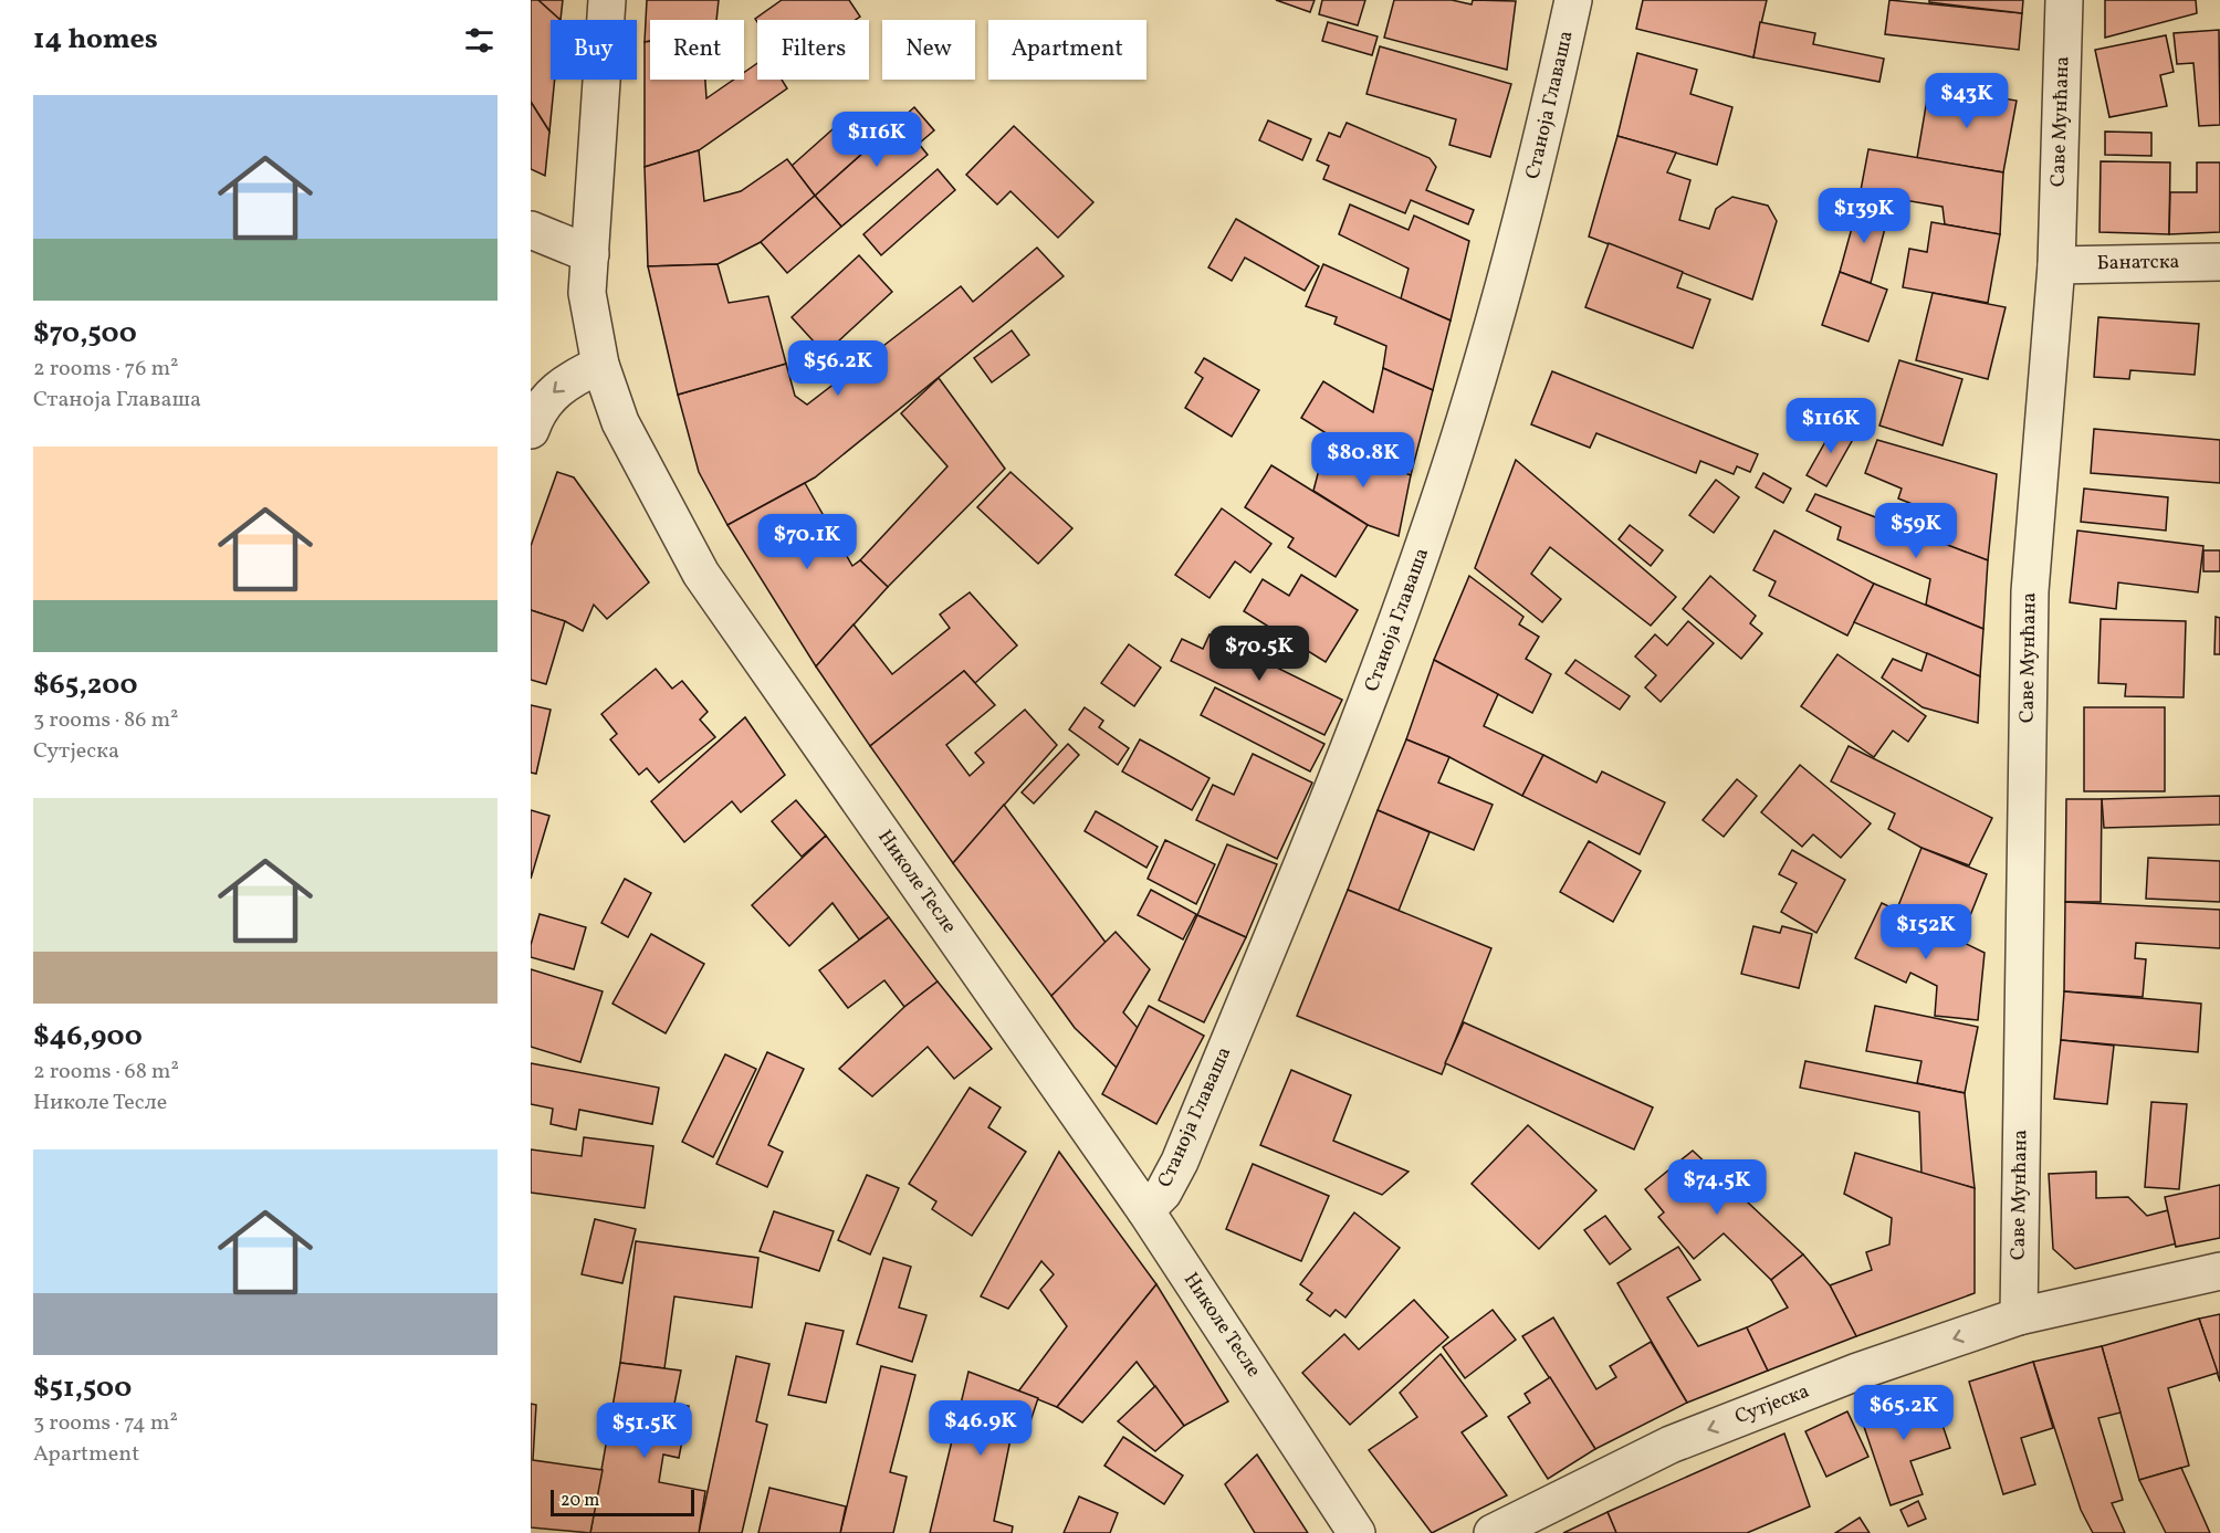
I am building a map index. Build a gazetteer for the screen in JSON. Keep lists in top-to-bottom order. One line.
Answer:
{"streets":{"street":["Станоја Главаша","Саве Мунћана","Банатска","Николе Тесле","Сутјеска"]},"crossings":[["Станоја Главаша","Николе Тесле"],["Саве Мунћана","Банатска"],["Саве Мунћана","Сутјеска"]],"one_way":["Сутјеска"],"scale_bar":"20 m","page":{"heading":"14 homes","chip":["Buy","Rent","Filters","New","Apartment"],"price":["$43K","$116K","$139K","$56.2K","$116K","$80.8K","$59K","$70.1K","$70.5K","$152K","$74.5K","$65.2K","$46.9K","$51.5K"],"list":[{"name":"$70,500","note":"2 rooms · 76 m² · Станоја Главаша"},{"name":"$65,200","note":"3 rooms · 86 m² · Сутјеска"},{"name":"$46,900","note":"2 rooms · 68 m² · Николе Тесле"},{"name":"$51,500","note":"3 rooms · 74 m² · Apartment"}],"scale":"20 m"}}
